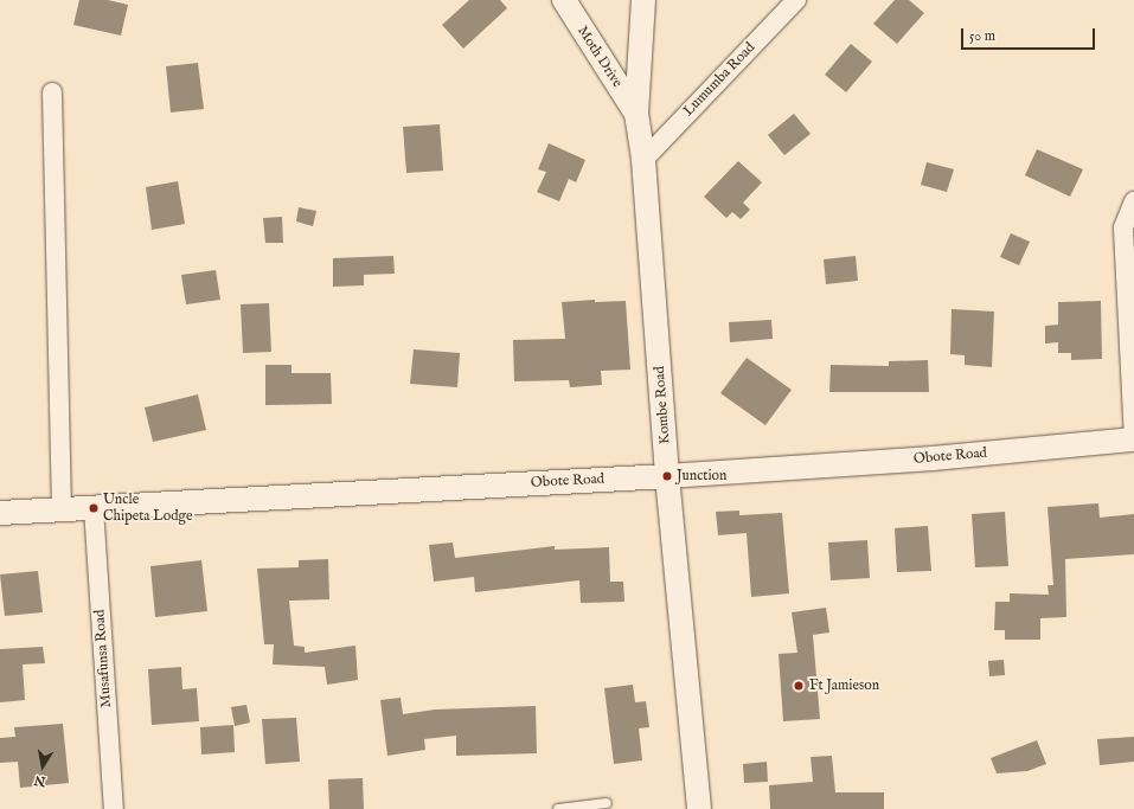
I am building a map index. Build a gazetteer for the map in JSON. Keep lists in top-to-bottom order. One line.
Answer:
{"streets":{"street":["Moth Drive","Lumumba Road","Kombe Road","Obote Road","Musafunsa Road"]},"crossings":[["Moth Drive","Kombe Road"],["Lumumba Road","Kombe Road"],["Kombe Road","Obote Road"],["Obote Road","Musafunsa Road"]],"places":["Junction","Uncle Chipeta Lodge","Ft Jamieson"],"scale_bar":"50 m","north":"bottom"}
